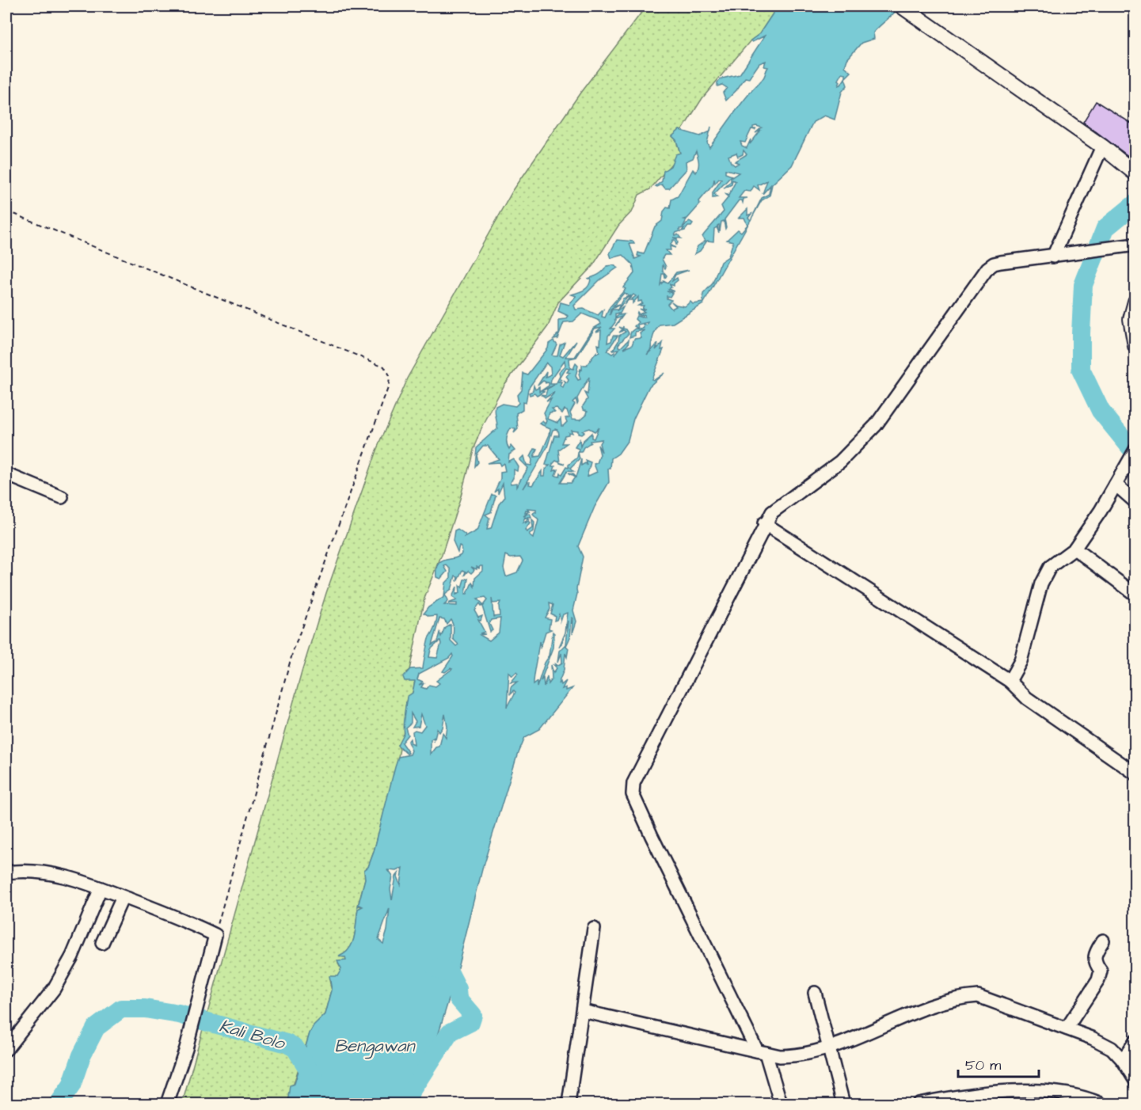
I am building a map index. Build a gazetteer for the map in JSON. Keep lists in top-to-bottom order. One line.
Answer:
{"water":["Kali Bolo","Bengawan"],"scale_bar":"50 m"}
